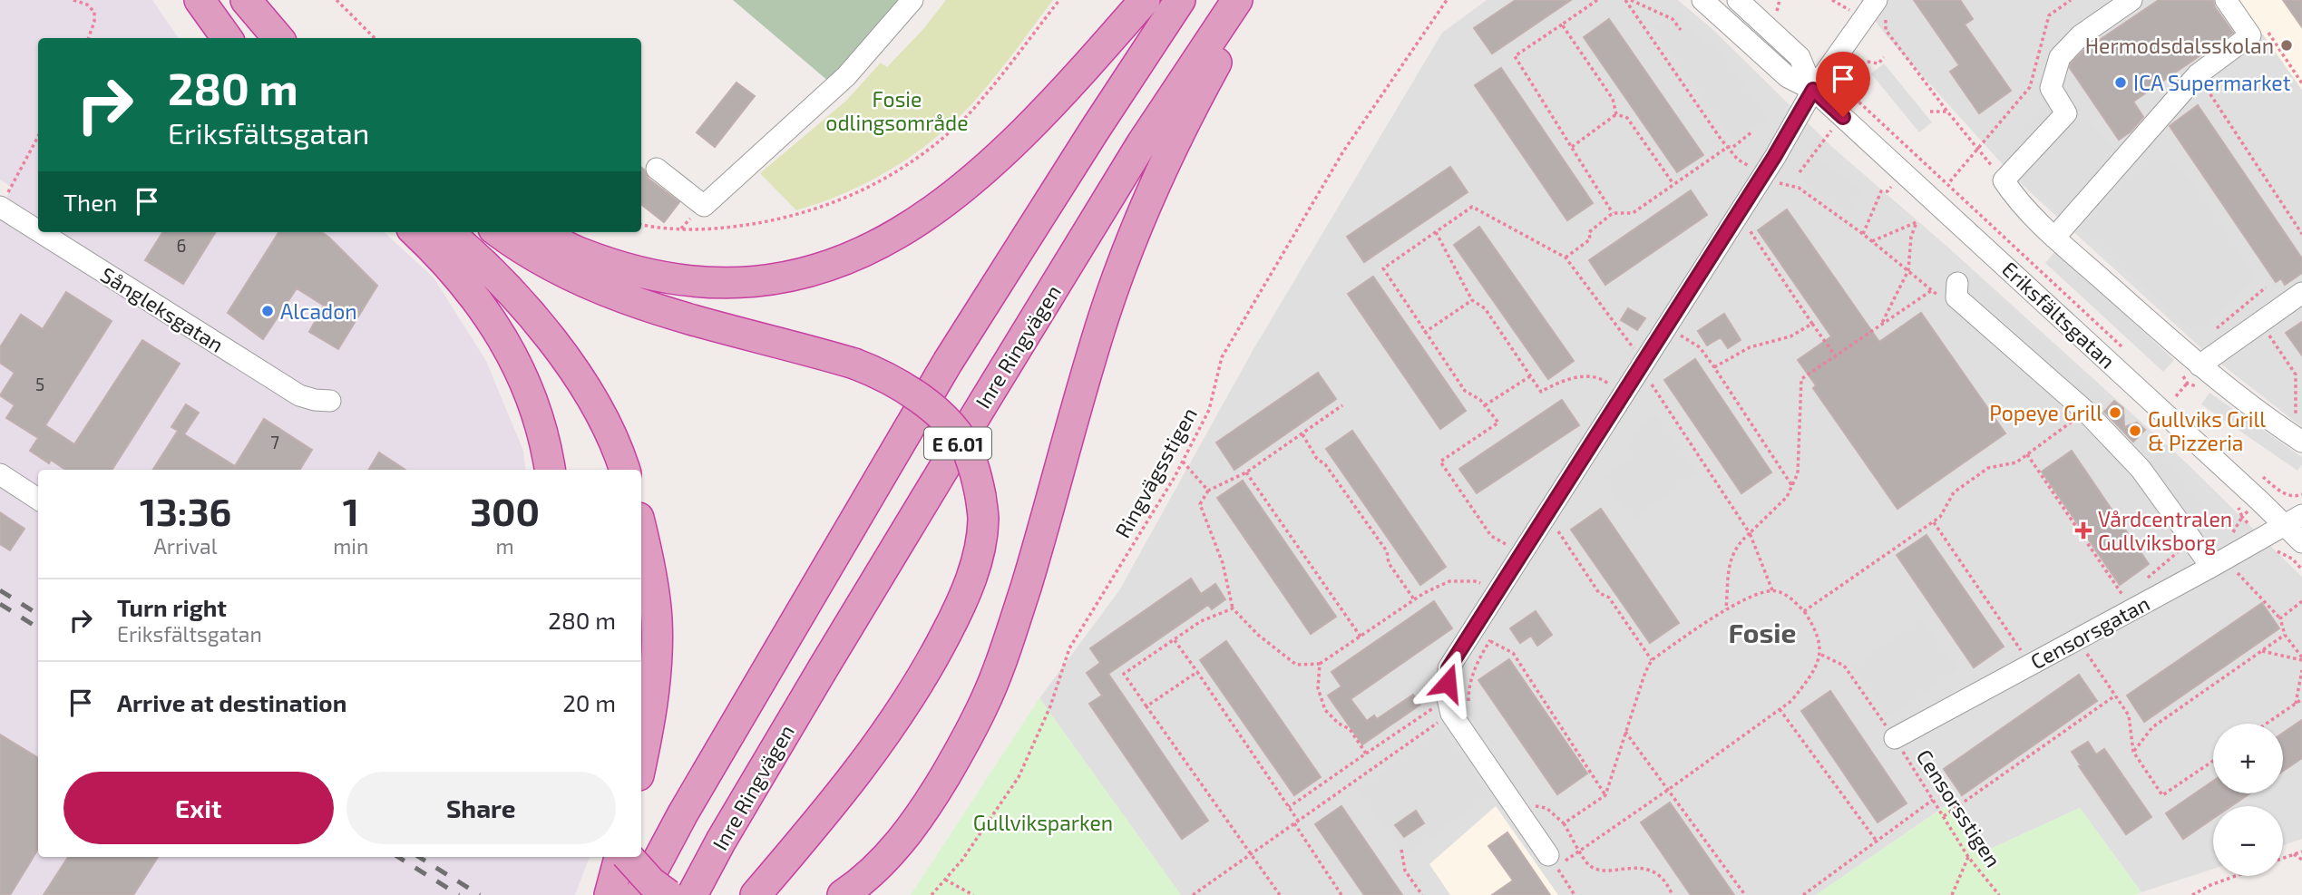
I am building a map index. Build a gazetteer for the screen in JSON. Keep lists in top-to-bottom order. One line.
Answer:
{"streets":{"highway":["Inre Ringvägen","E 6.01"],"street":["Sångleksgatan","Eriksfältsgatan","Censorsgatan"],"path":["Ringvägsstigen","Censorsstigen"]},"crossings":[["Eriksfältsgatan","Censorsgatan"],["Censorsgatan","Censorsstigen"]],"districts":["Fosie"],"parks":["Fosie odlingsområde","Gullviksparken"],"places":{"other":["Hermodsdalsskolan","ICA Supermarket","Alcadon","Popeye Grill","Gullviks Grill & Pizzeria"],"health":["Vårdcentralen Gullviksborg"]},"house_numbers":["6","5","7"],"page":{"turn":["280 m","Eriksfältsgatan"],"then":"Then","eta":["13:36","Arrival","1","min","300","m"],"list":[{"name":"Turn right","note":"Eriksfältsgatan","value":"280 m"},{"name":"Arrive at destination","value":"20 m"}],"map_buttons":["+","−"],"buttons":["Exit","Share"]}}
